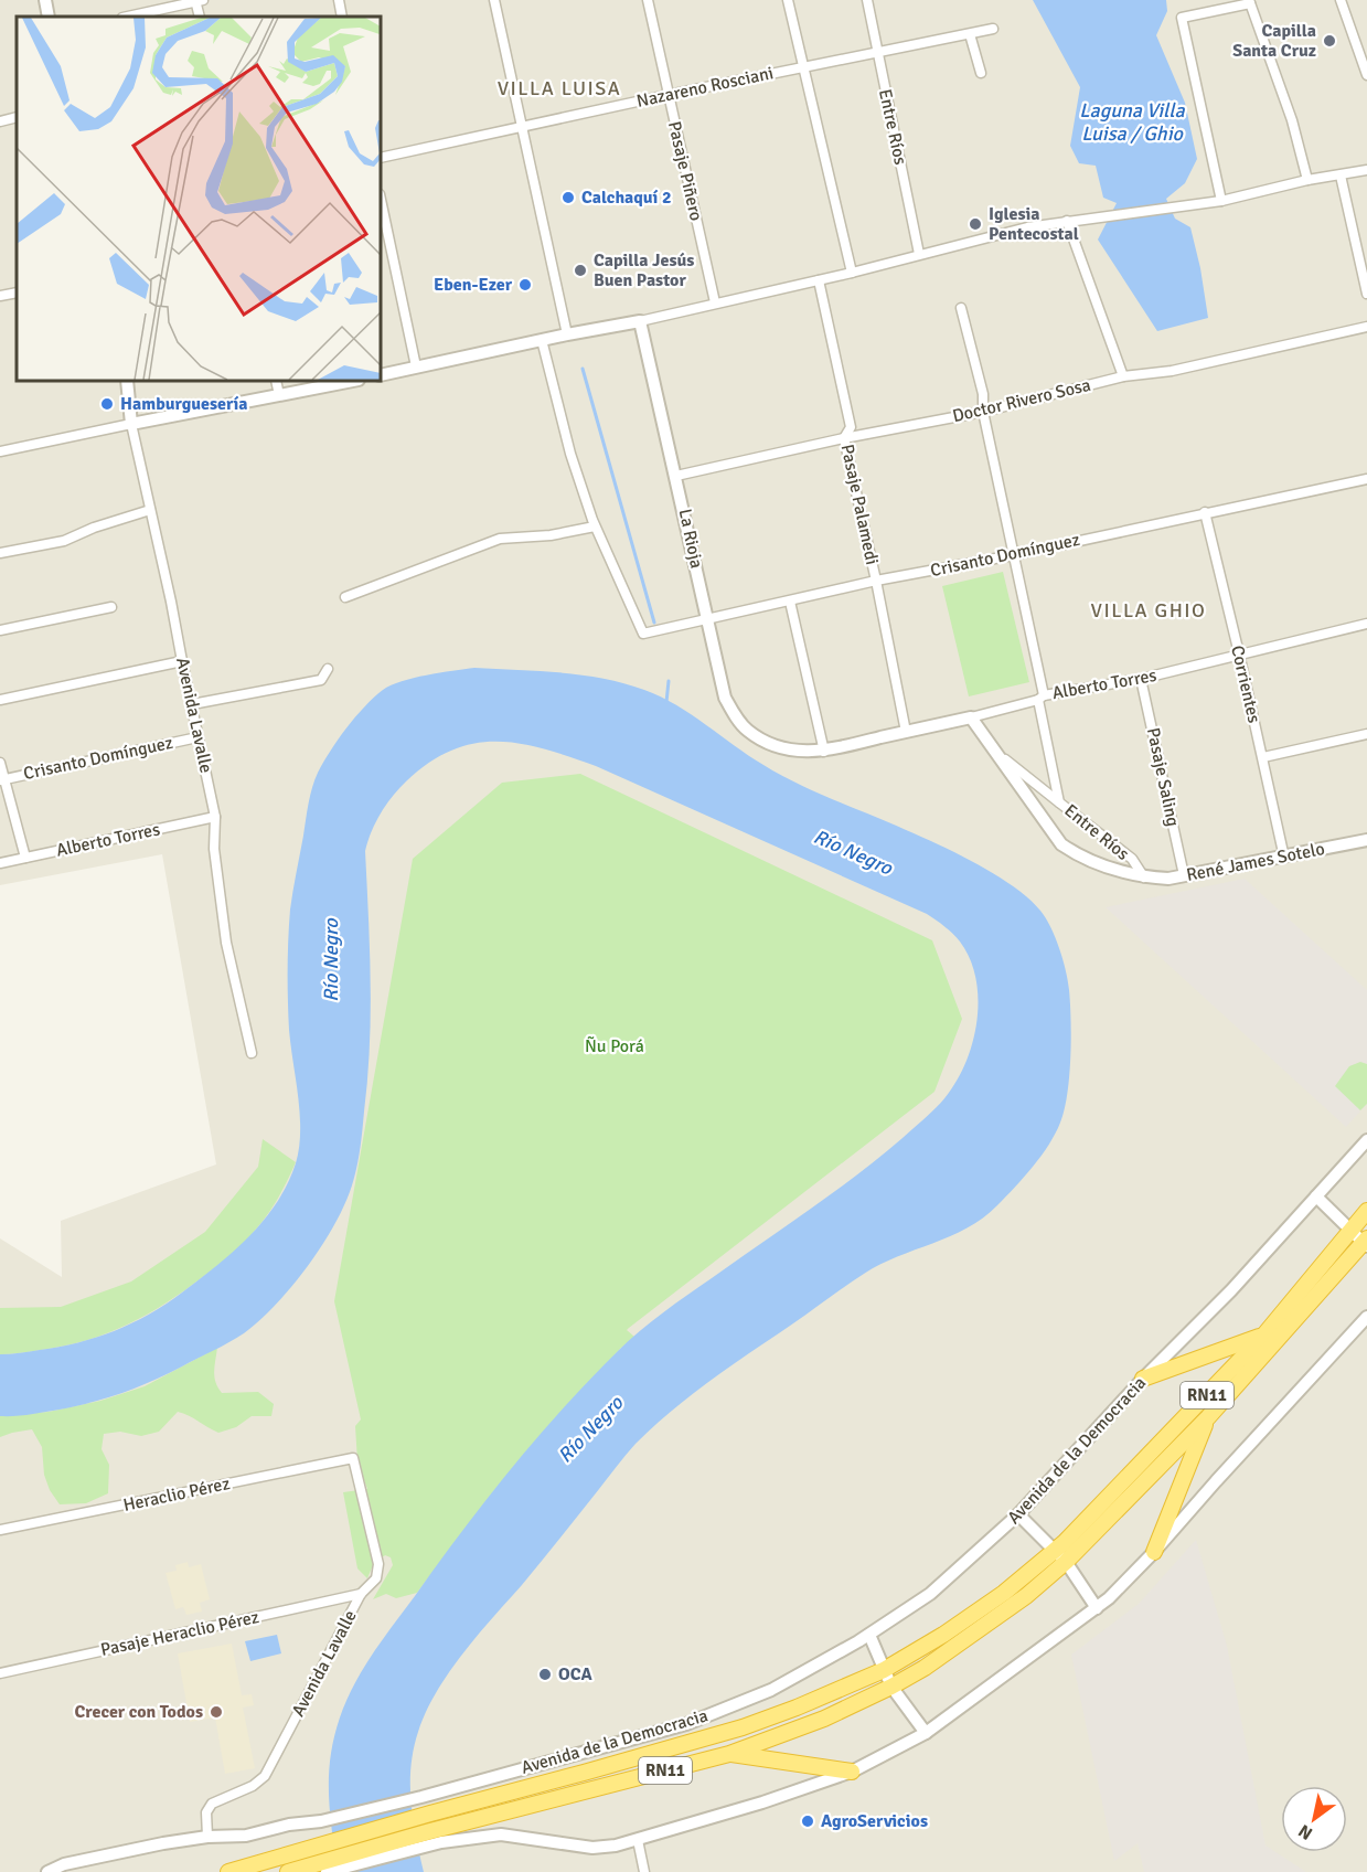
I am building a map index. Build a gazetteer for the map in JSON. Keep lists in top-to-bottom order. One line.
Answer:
{"streets":{"highway":["RN11","Avenida de la Democracia"],"street":["Nazareno Rosciani","Entre Ríos","Pasaje Piñero","Doctor Rivero Sosa","Pasaje Palamedi","La Rioja","Crisanto Domínguez","Alberto Torres","Corrientes","Avenida Lavalle","Pasaje Saling","René James Sotelo","Heraclio Pérez","Pasaje Heraclio Pérez"]},"crossings":[["Nazareno Rosciani","Entre Ríos"],["Nazareno Rosciani","Pasaje Piñero"],["Entre Ríos","Doctor Rivero Sosa"],["Entre Ríos","Crisanto Domínguez"],["Entre Ríos","Alberto Torres"],["Entre Ríos","René James Sotelo"],["Doctor Rivero Sosa","Pasaje Palamedi"],["Doctor Rivero Sosa","La Rioja"],["Pasaje Palamedi","Crisanto Domínguez"],["Pasaje Palamedi","Alberto Torres"],["La Rioja","Crisanto Domínguez"],["La Rioja","Alberto Torres"],["Crisanto Domínguez","Corrientes"],["Crisanto Domínguez","Avenida Lavalle"],["Alberto Torres","Corrientes"],["Alberto Torres","Avenida Lavalle"],["Alberto Torres","Pasaje Saling"],["Corrientes","René James Sotelo"],["Avenida Lavalle","Avenida de la Democracia"],["Avenida Lavalle","Heraclio Pérez"],["Avenida Lavalle","Pasaje Heraclio Pérez"],["Pasaje Saling","René James Sotelo"]],"districts":["VILLA LUISA","VILLA GHIO"],"water":["Laguna Villa Luisa / Ghio","Río Negro"],"parks":["Ñu Porá"],"places":["Capilla Santa Cruz","Calchaquí 2","Iglesia Pentecostal","Capilla Jesús Buen Pastor","Eben-Ezer","Hamburguesería","OCA","Crecer con Todos","AgroServicios"],"north":"bottom left"}
